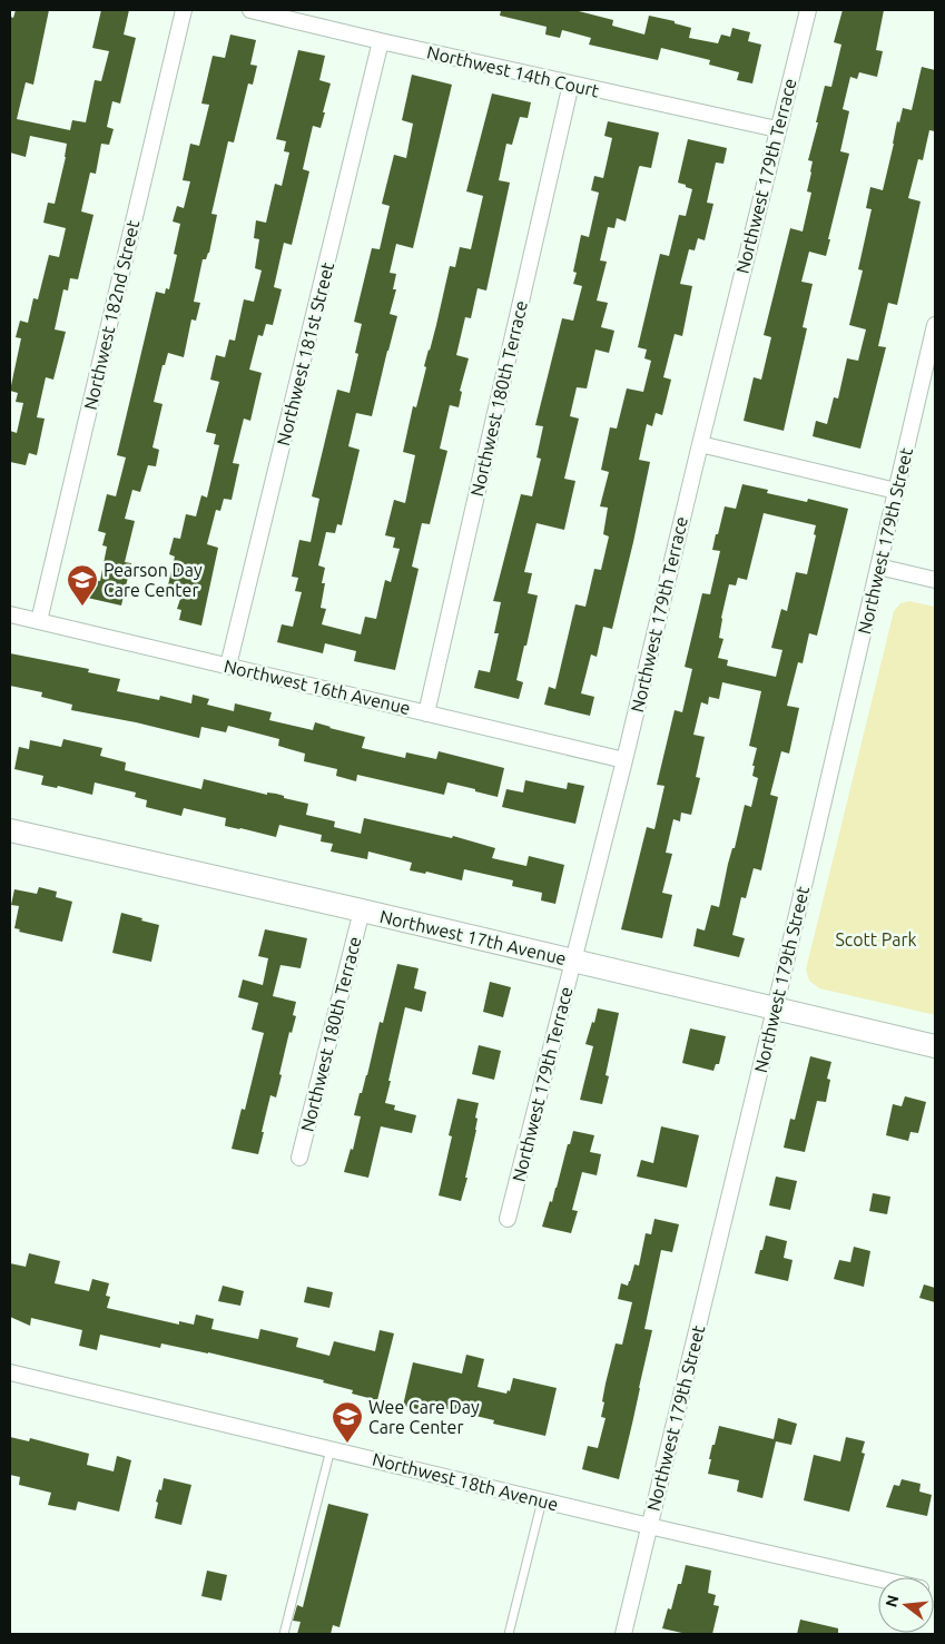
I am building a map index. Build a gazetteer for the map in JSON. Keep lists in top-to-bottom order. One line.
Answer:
{"streets":{"street":["Northwest 14th Court","Northwest 179th Terrace","Northwest 182nd Street","Northwest 181st Street","Northwest 180th Terrace","Northwest 179th Street","Northwest 16th Avenue","Northwest 17th Avenue","Northwest 18th Avenue"]},"crossings":[["Northwest 14th Court","Northwest 179th Terrace"],["Northwest 14th Court","Northwest 181st Street"],["Northwest 14th Court","Northwest 180th Terrace"],["Northwest 179th Terrace","Northwest 16th Avenue"],["Northwest 179th Terrace","Northwest 17th Avenue"],["Northwest 182nd Street","Northwest 16th Avenue"],["Northwest 181st Street","Northwest 16th Avenue"],["Northwest 180th Terrace","Northwest 16th Avenue"],["Northwest 180th Terrace","Northwest 17th Avenue"],["Northwest 179th Street","Northwest 17th Avenue"],["Northwest 179th Street","Northwest 18th Avenue"]],"parks":["Scott Park"],"places":{"school or university":["Pearson Day Care Center","Wee Care Day Care Center"]},"north":"left"}
